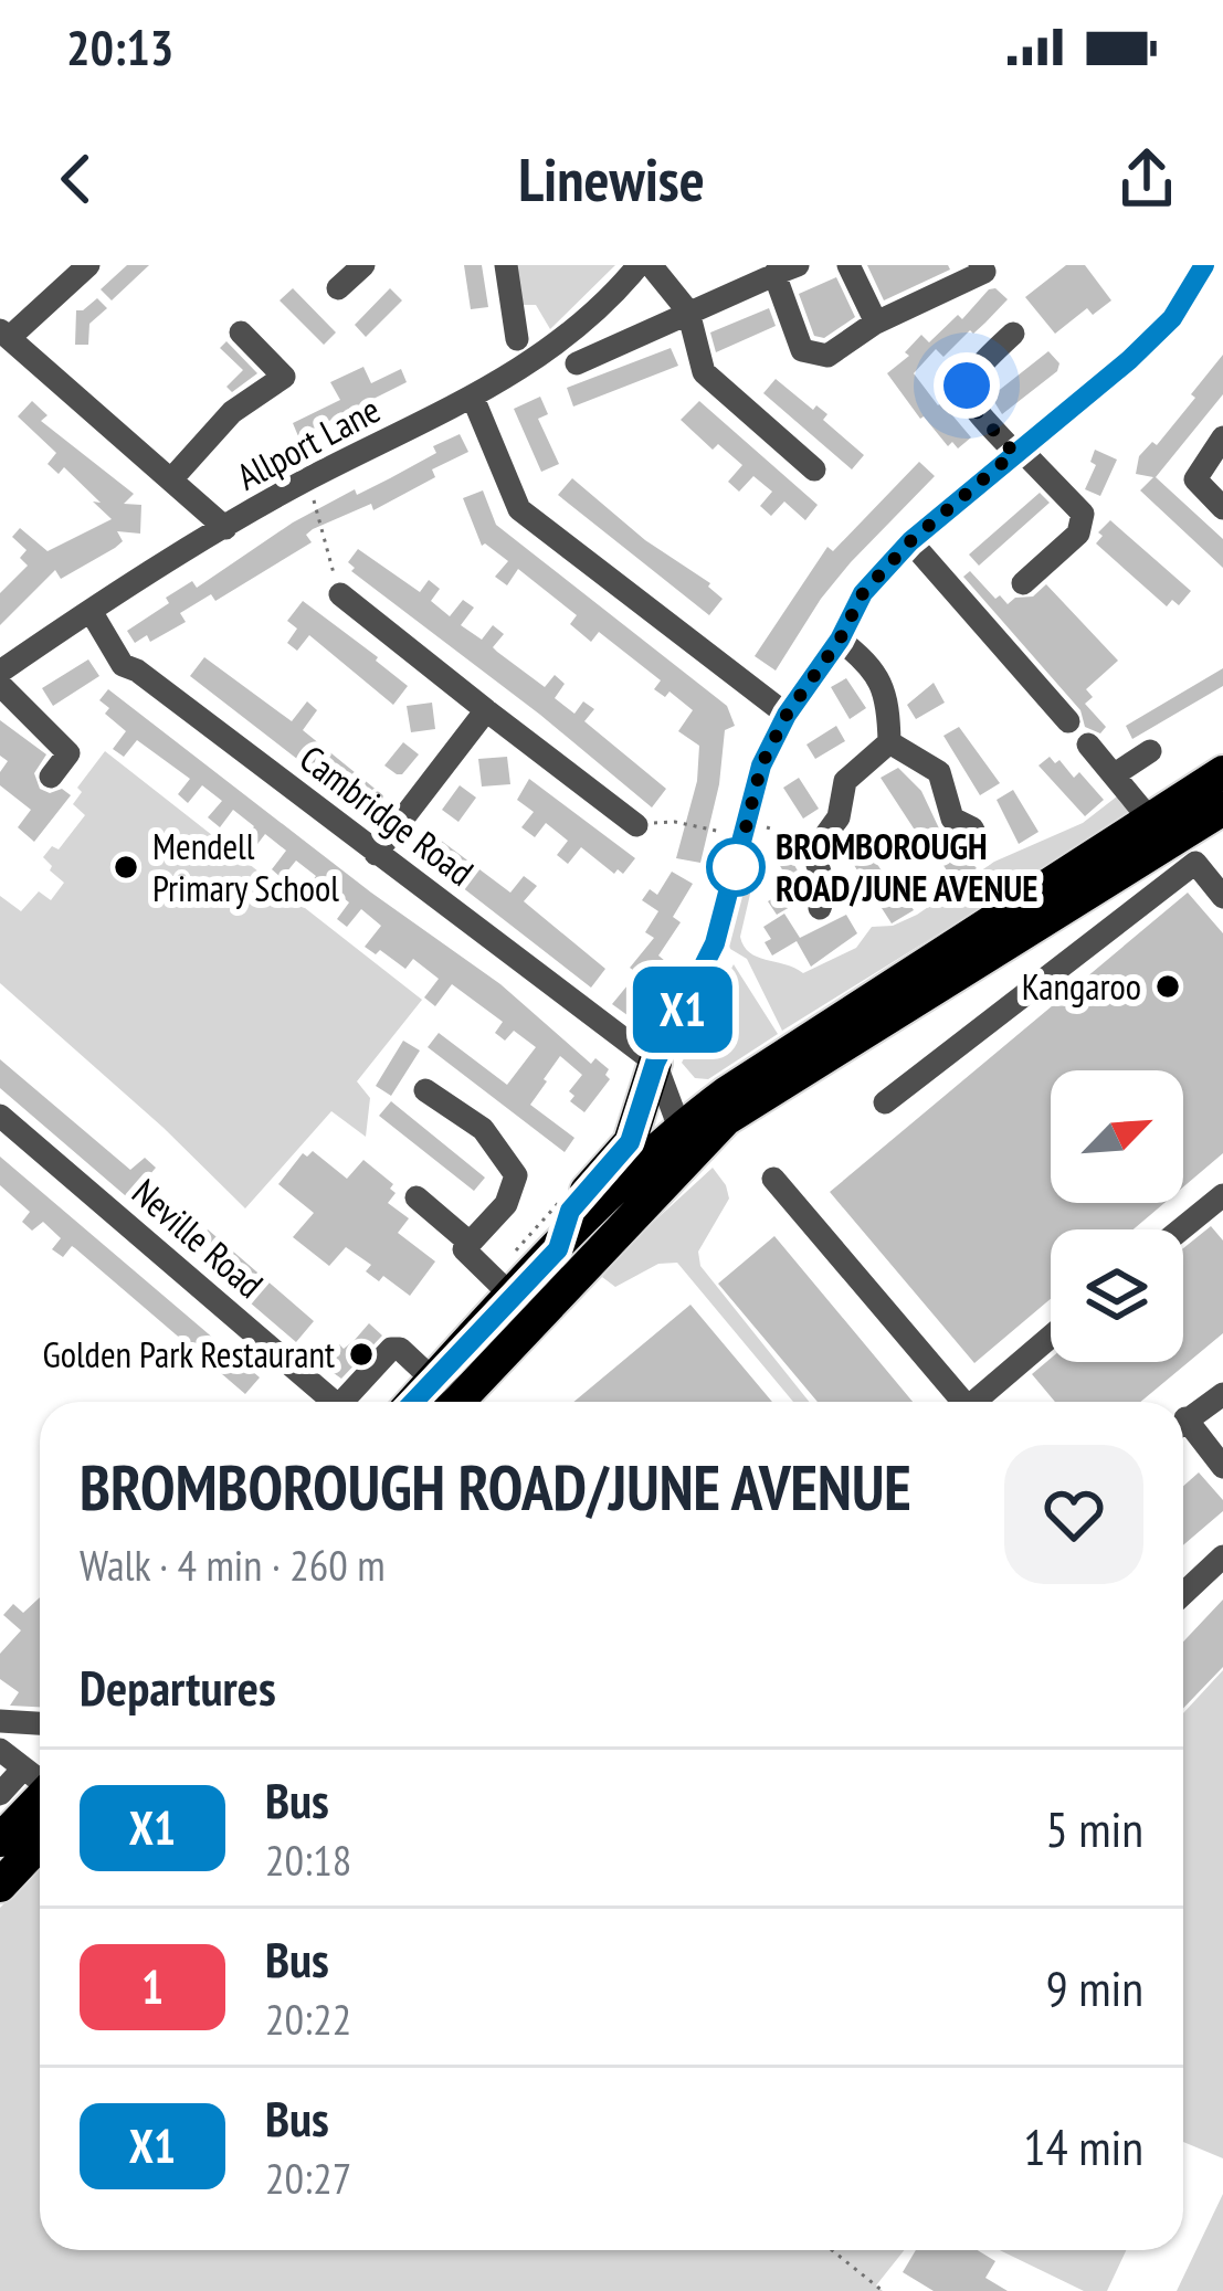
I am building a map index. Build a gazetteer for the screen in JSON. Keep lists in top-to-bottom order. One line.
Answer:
{"streets":{"street":["Allport Lane","Cambridge Road","Neville Road"]},"crossings":[["Allport Lane","Cambridge Road"]],"places":["Mendell Primary School","BROMBOROUGH ROAD/JUNE AVENUE","Kangaroo","Golden Park Restaurant"],"lines":["bus line X1"],"north":"top right","page":{"status":"20:13","header":"Linewise","on_map":"X1","heading":[["BROMBOROUGH ROAD/JUNE AVENUE","Walk · 4 min · 260 m"],"Departures"],"list":[{"mark":"X1","name":"Bus","note":"20:18","value":"5 min"},{"mark":"1","name":"Bus","note":"20:22","value":"9 min"},{"mark":"X1","name":"Bus","note":"20:27","value":"14 min"}]}}
